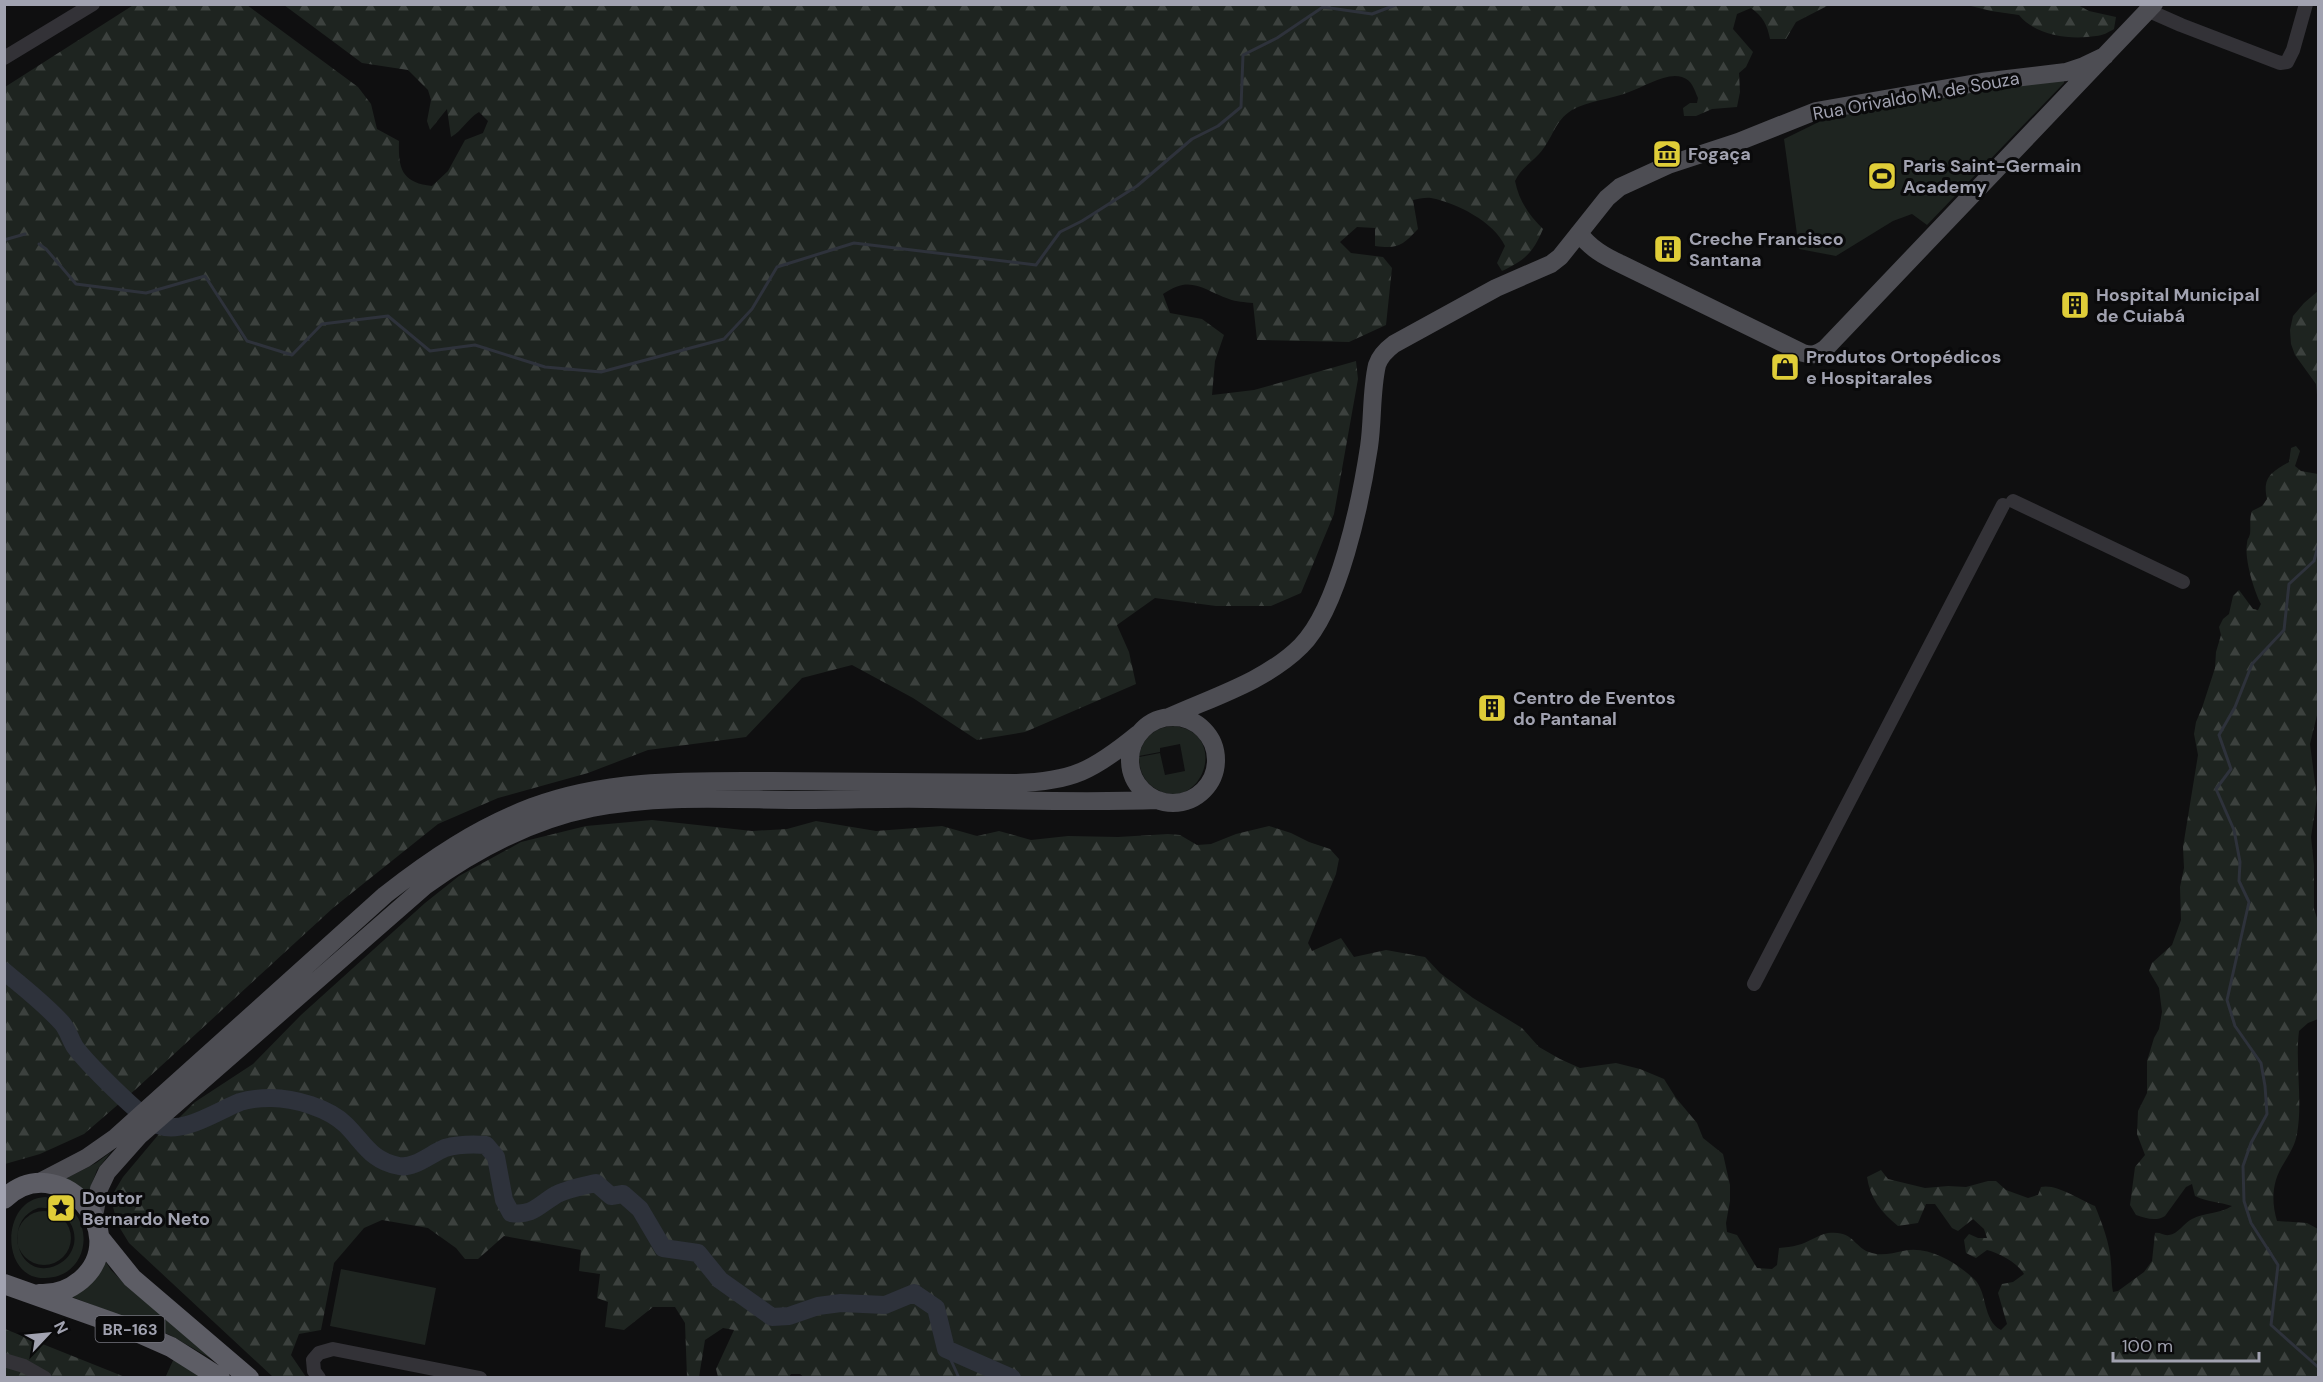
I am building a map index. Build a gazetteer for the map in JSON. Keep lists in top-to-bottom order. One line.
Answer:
{"streets":{"highway":["BR-163"],"main road":["Rua Orivaldo M. de Souza"]},"places":{"museum":["Fogaça"],"sports":["Paris Saint-Germain Academy"],"building":["Creche Francisco Santana","Hospital Municipal de Cuiabá","Centro de Eventos do Pantanal"],"shop":["Produtos Ortopédicos e Hospitarales"],"place":["Doutor Bernardo Neto"]},"scale_bar":"100 m","north":"top right"}
